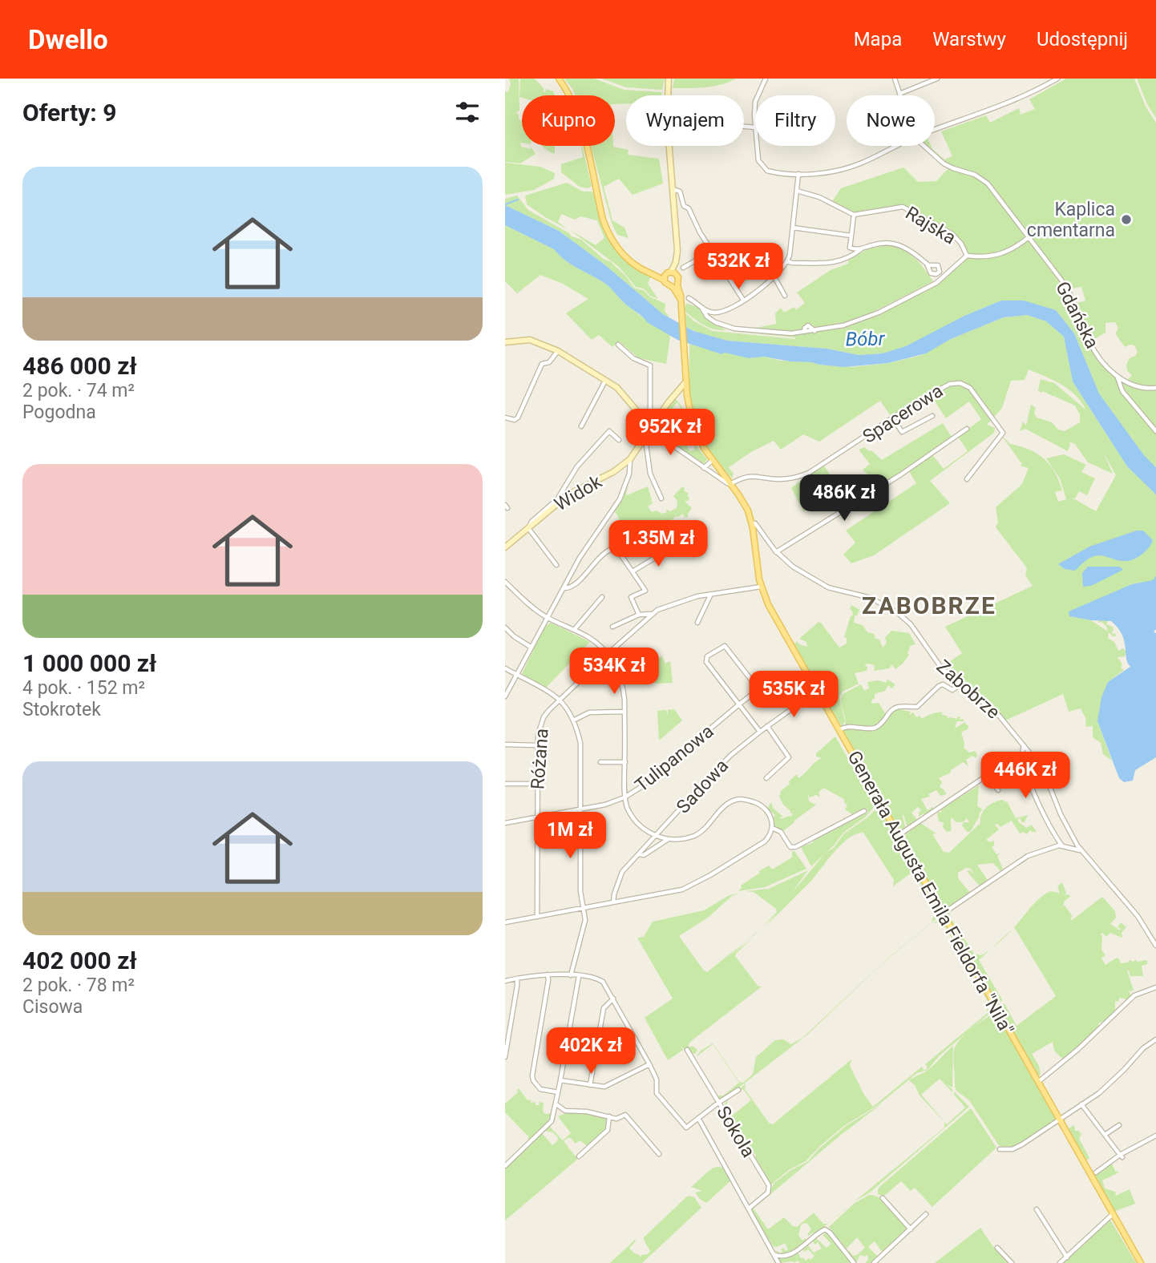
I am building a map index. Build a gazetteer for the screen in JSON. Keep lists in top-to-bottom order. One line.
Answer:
{"streets":{"main road":["Generała Augusta Emila Fieldorfa \"Nila\""],"street":["Rajska","Gdańska","Spacerowa","Widok","Zabobrze","Tulipanowa","Różana","Sadowa","Sokola"]},"crossings":[["Spacerowa","Generała Augusta Emila Fieldorfa \"Nila\""],["Widok","Generała Augusta Emila Fieldorfa \"Nila\""],["Zabobrze","Generała Augusta Emila Fieldorfa \"Nila\""],["Tulipanowa","Różana"],["Różana","Generała Augusta Emila Fieldorfa \"Nila\""],["Sadowa","Generała Augusta Emila Fieldorfa \"Nila\""]],"districts":["ZABOBRZE"],"water":["Bóbr"],"places":["Kaplica cmentarna"],"page":{"header":"Dwello","nav":["Mapa","Warstwy","Udostępnij"],"heading":"Oferty: 9","chip":["Kupno","Wynajem","Filtry","Nowe"],"list":[{"name":"486 000 zł","note":"2 pok. · 74 m² · Pogodna"},{"name":"1 000 000 zł","note":"4 pok. · 152 m² · Stokrotek"},{"name":"402 000 zł","note":"2 pok. · 78 m² · Cisowa"}],"price":["532K zł","952K zł","486K zł","1.35M zł","534K zł","535K zł","446K zł","1M zł","402K zł"]}}
